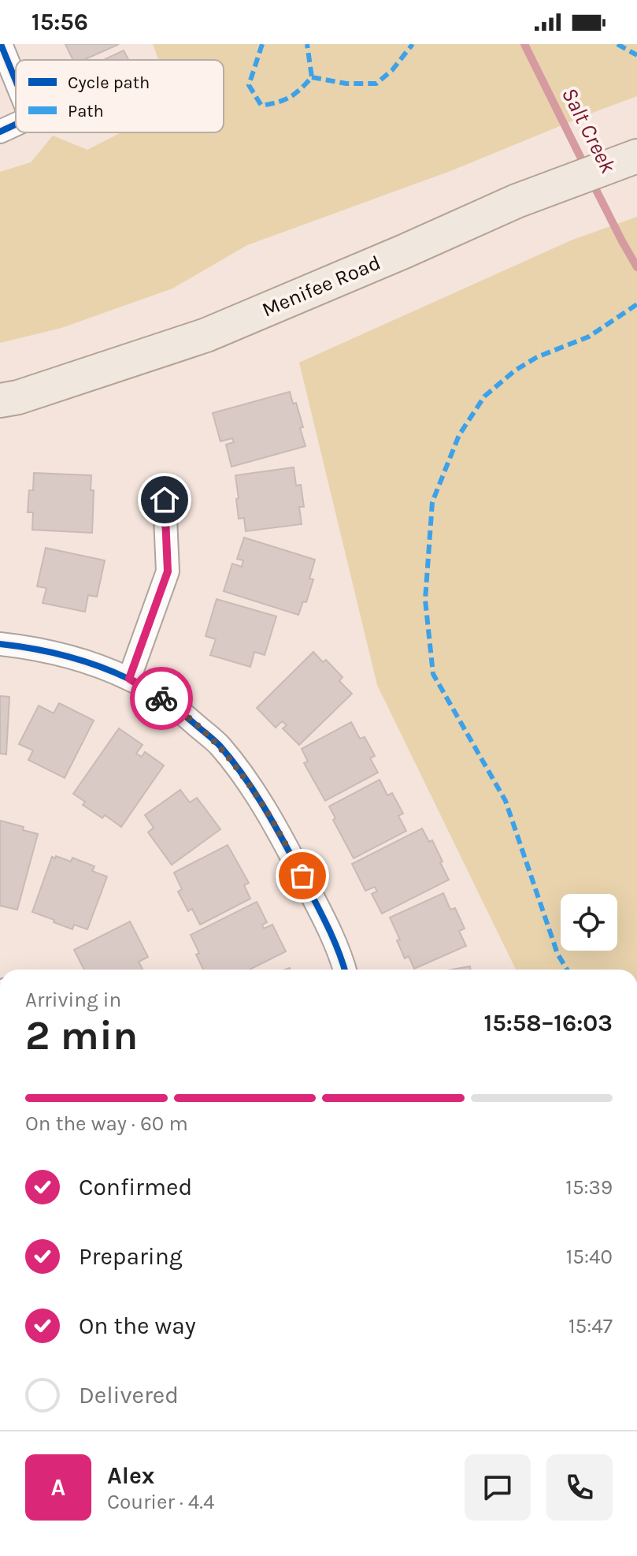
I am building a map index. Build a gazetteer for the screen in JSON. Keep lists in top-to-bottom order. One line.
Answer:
{"streets":{"main road":["Menifee Road"]},"water":["Salt Creek"],"legend":["Cycle path","Path"],"page":{"status":"15:56","heading":["2 min","Arriving in","15:58–16:03"],"panel":["Alex","Courier · 4.4"],"bar":"On the way · 60 m","list":[["Confirmed","15:39"],["Preparing","15:40"],["On the way","15:47"],"Delivered"],"round":"A"}}
